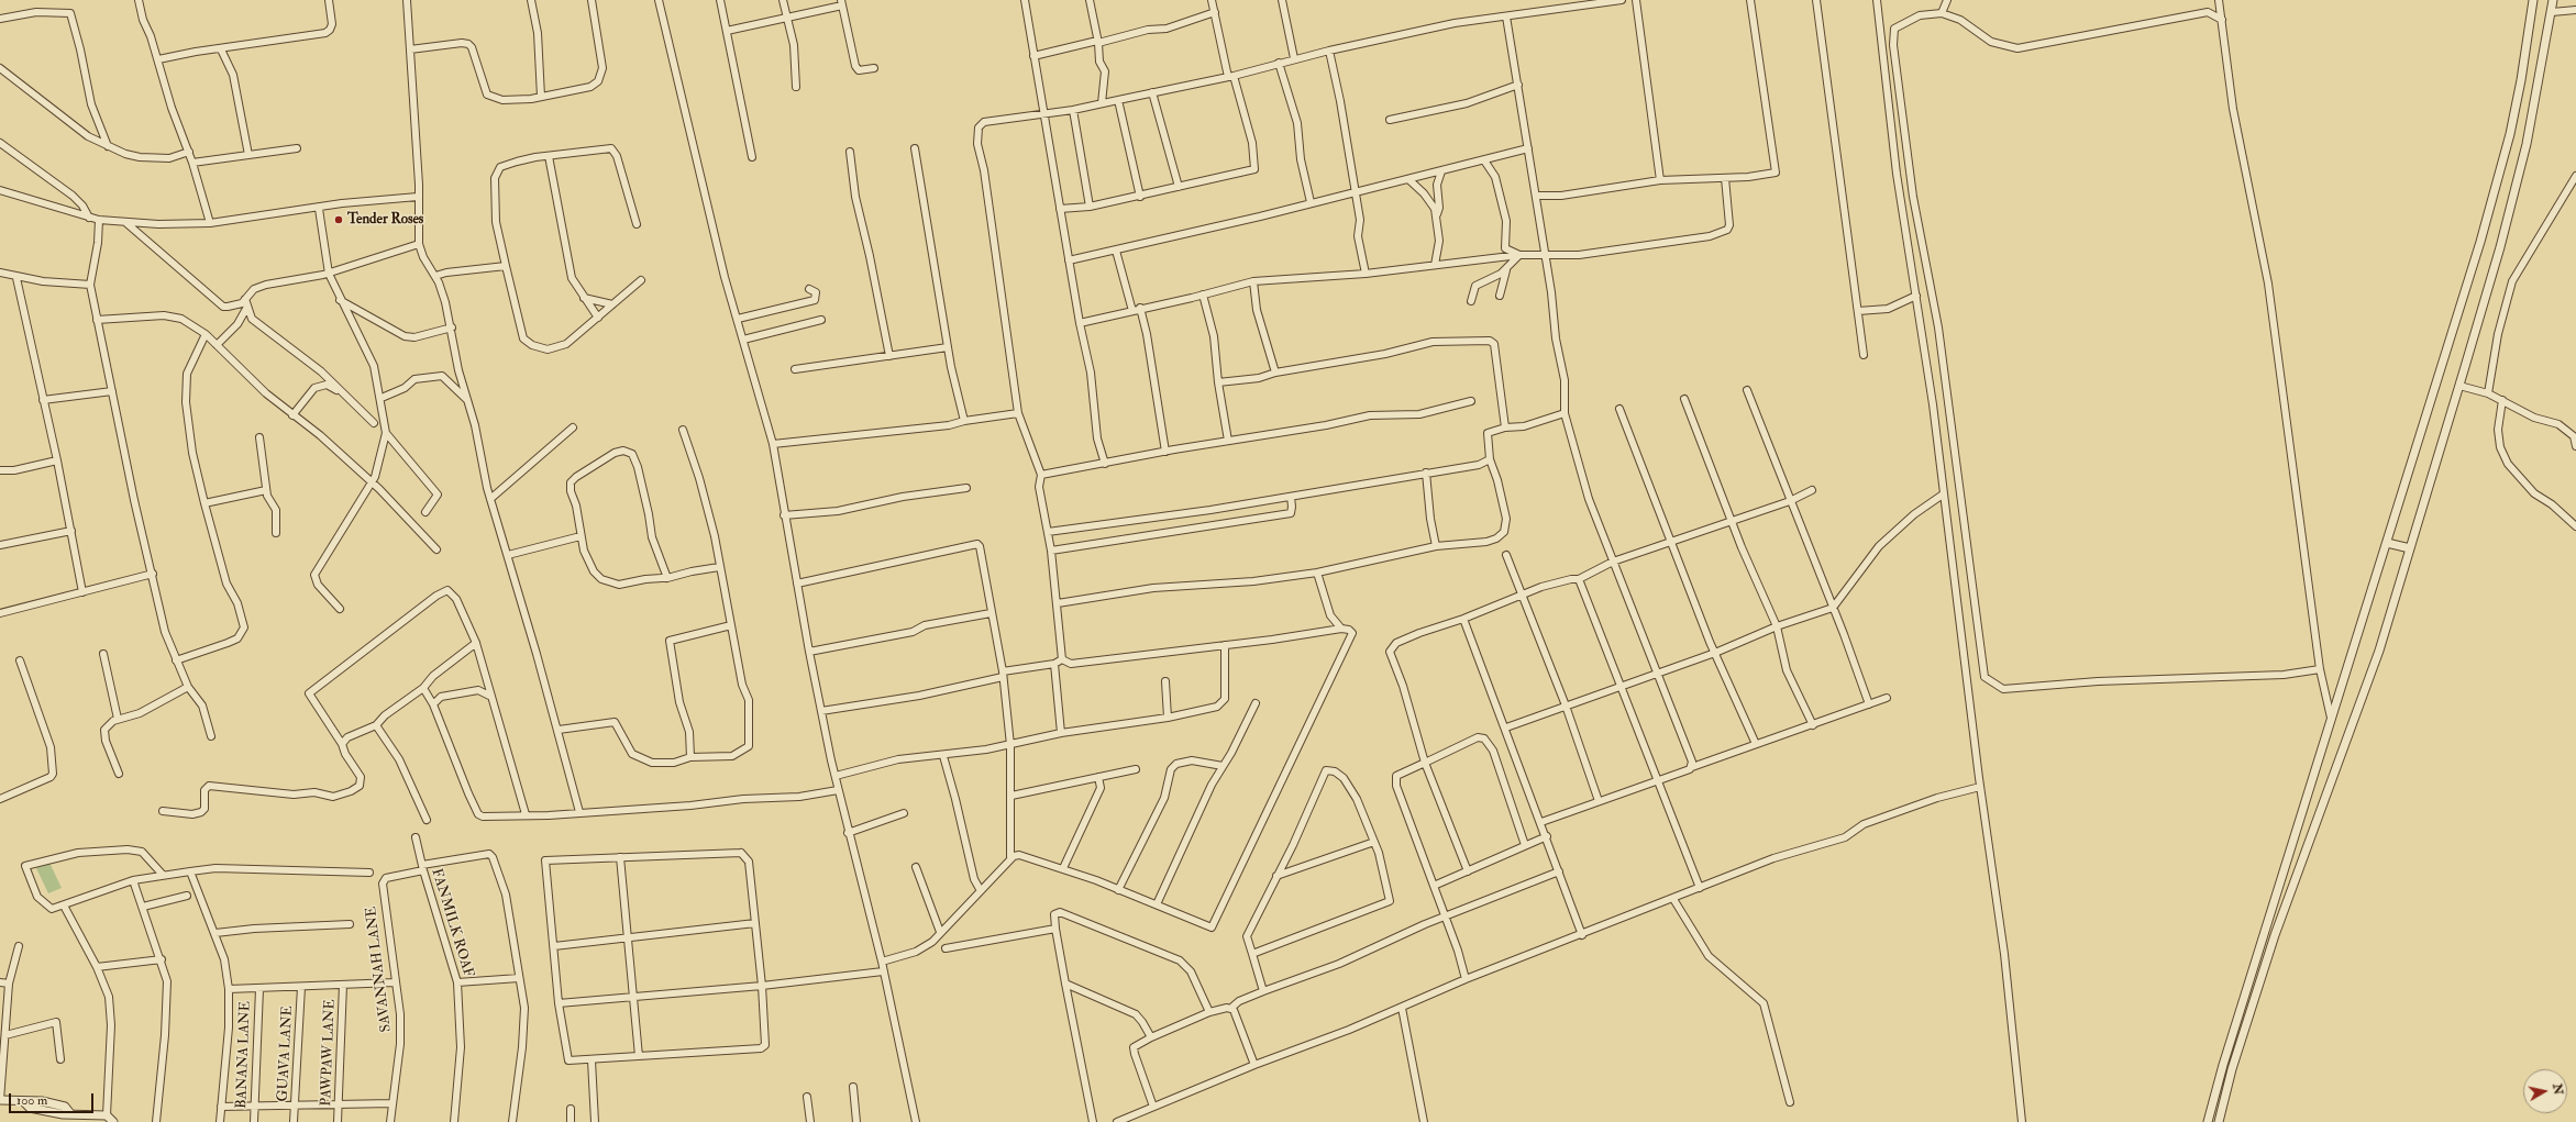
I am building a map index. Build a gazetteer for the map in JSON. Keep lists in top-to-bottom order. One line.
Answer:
{"streets":{"street":["FANMILK ROAF","SAVANNAH LANE","PAWPAW LANE","GUAVA LANE","BANANA LANE"]},"crossings":[["FANMILK ROAF","SAVANNAH LANE"]],"places":["Tender Roses"],"scale_bar":"100 m","north":"right"}
